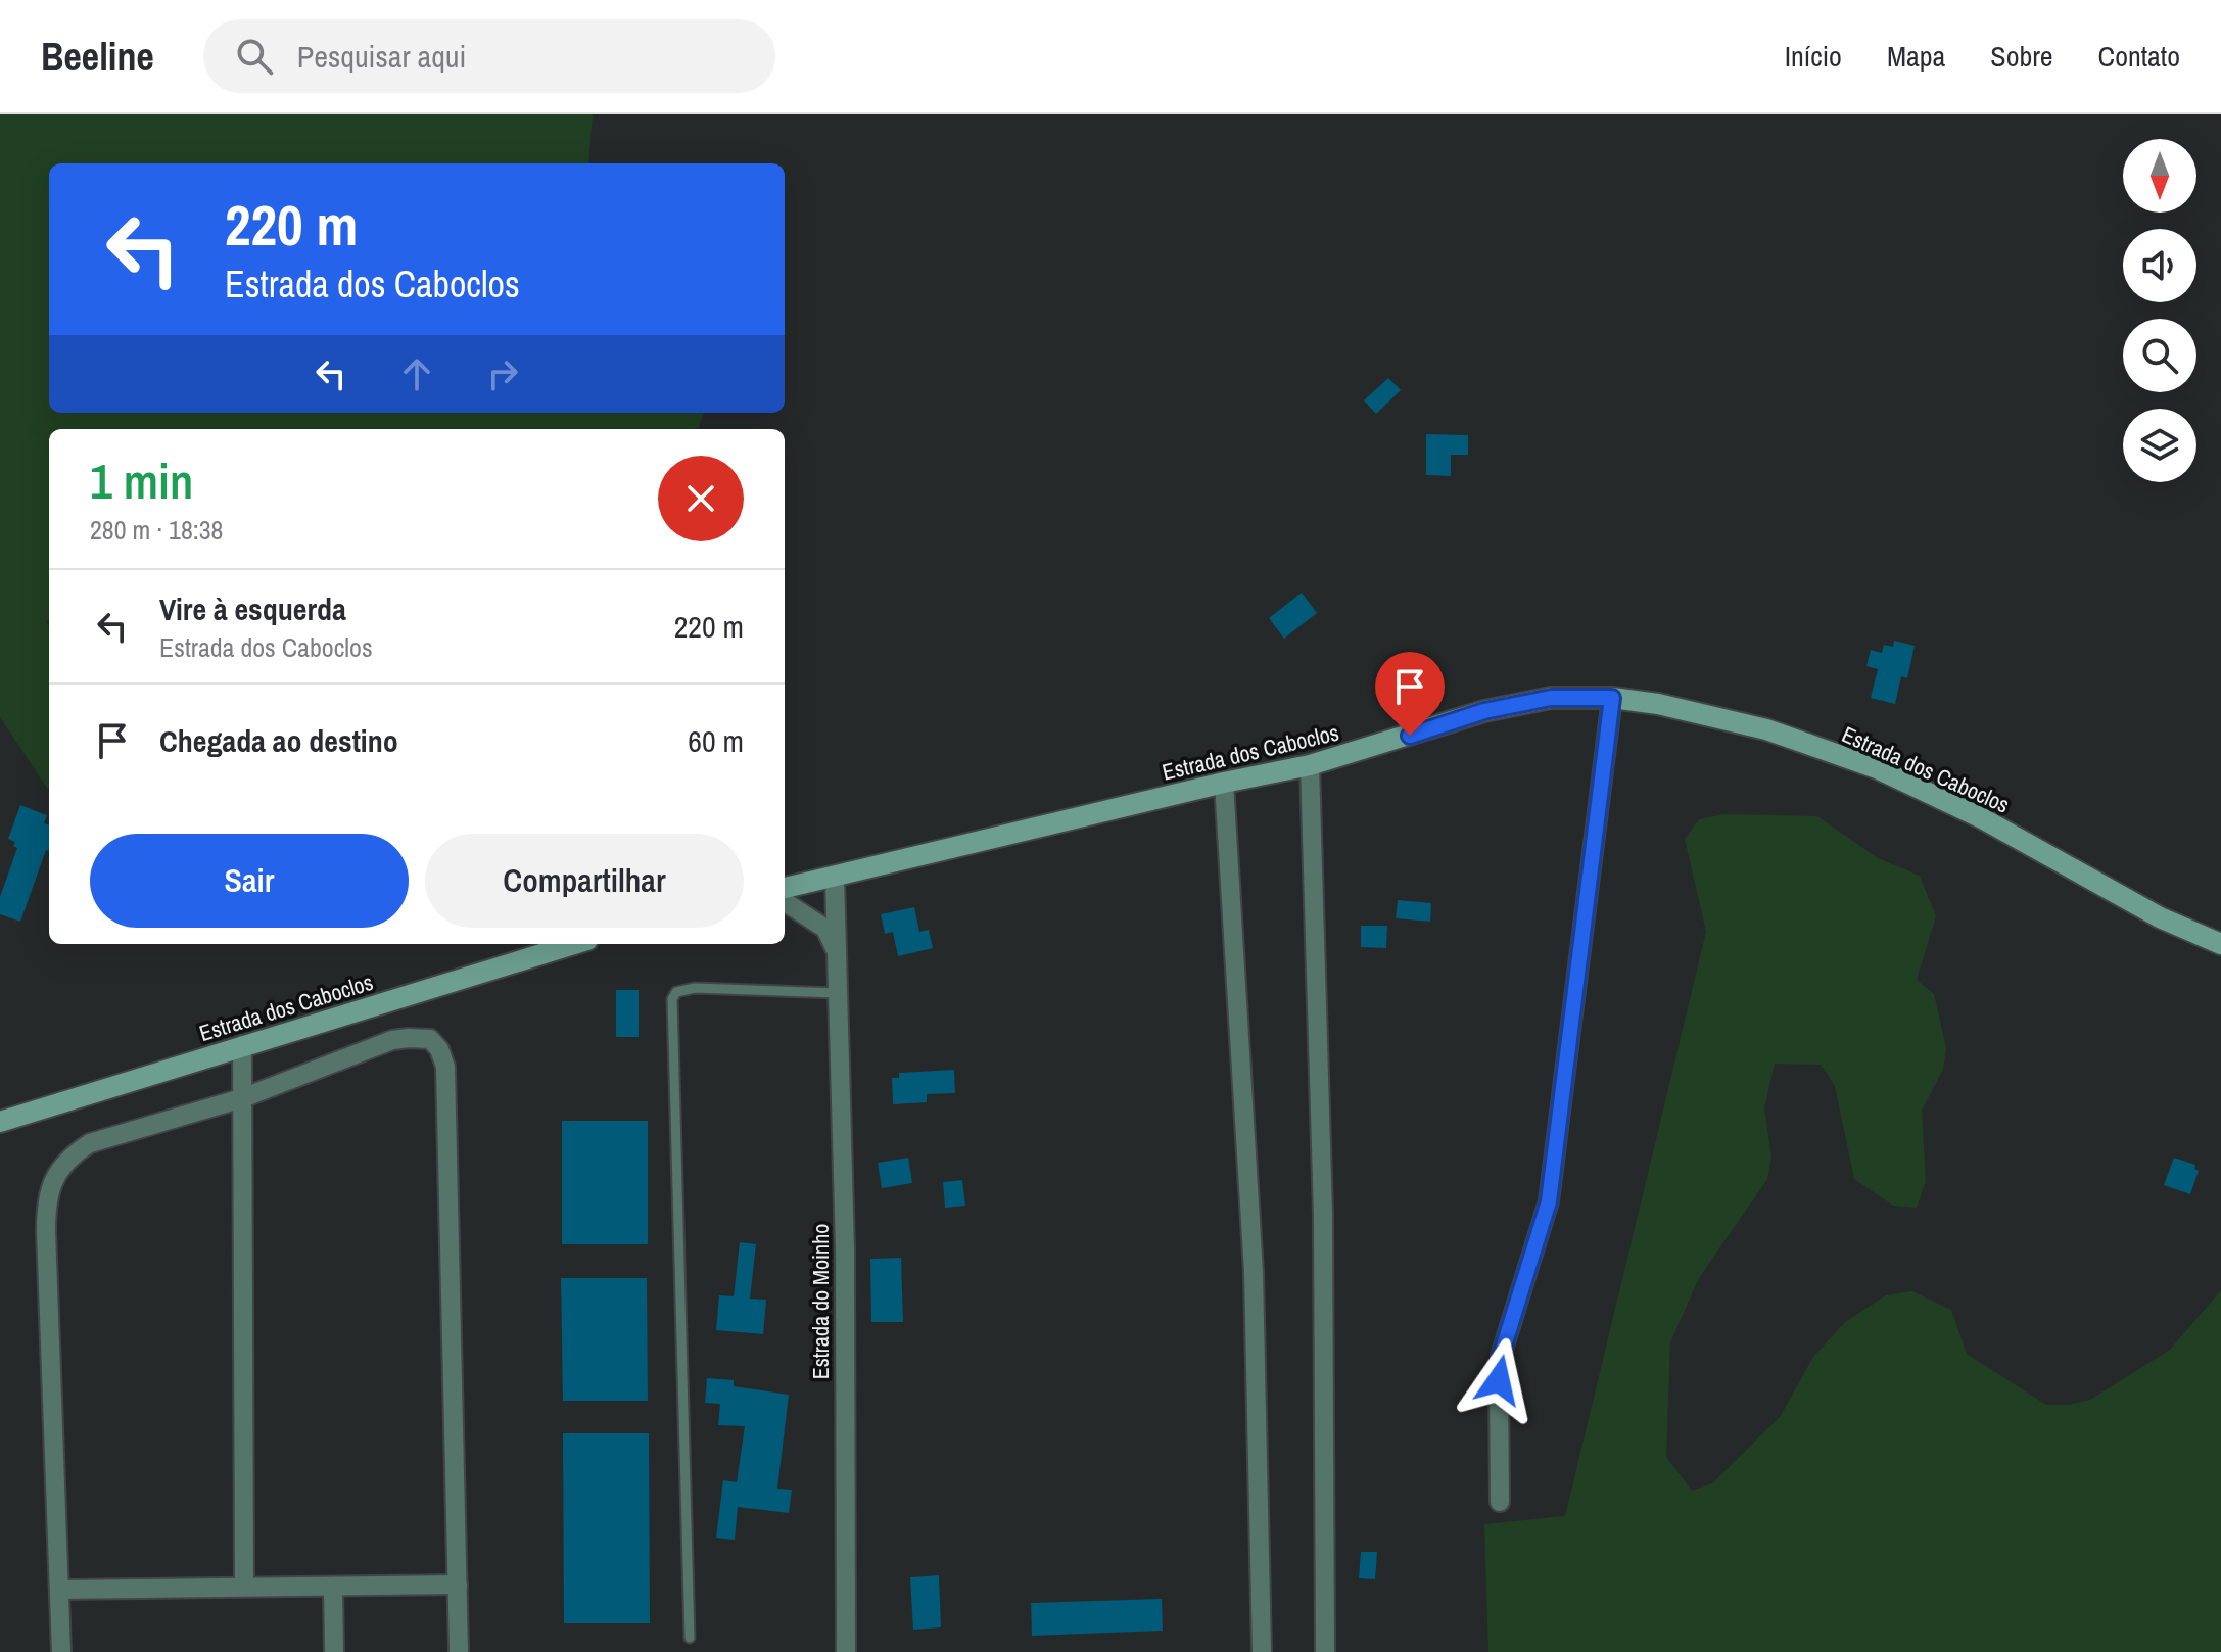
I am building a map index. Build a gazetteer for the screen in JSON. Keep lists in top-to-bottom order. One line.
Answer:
{"streets":{"street":["Estrada dos Caboclos","Estrada do Moinho"]},"crossings":[["Estrada dos Caboclos","Estrada do Moinho"]],"north":"bottom","page":{"header":"Beeline","search":"Pesquisar aqui","nav":["Início","Mapa","Sobre","Contato"],"turn":["220 m","Estrada dos Caboclos"],"heading":["1 min","280 m · 18:38"],"list":[{"name":"Vire à esquerda","note":"Estrada dos Caboclos","value":"220 m"},{"name":"Chegada ao destino","value":"60 m"}],"buttons":["Sair","Compartilhar"]}}
